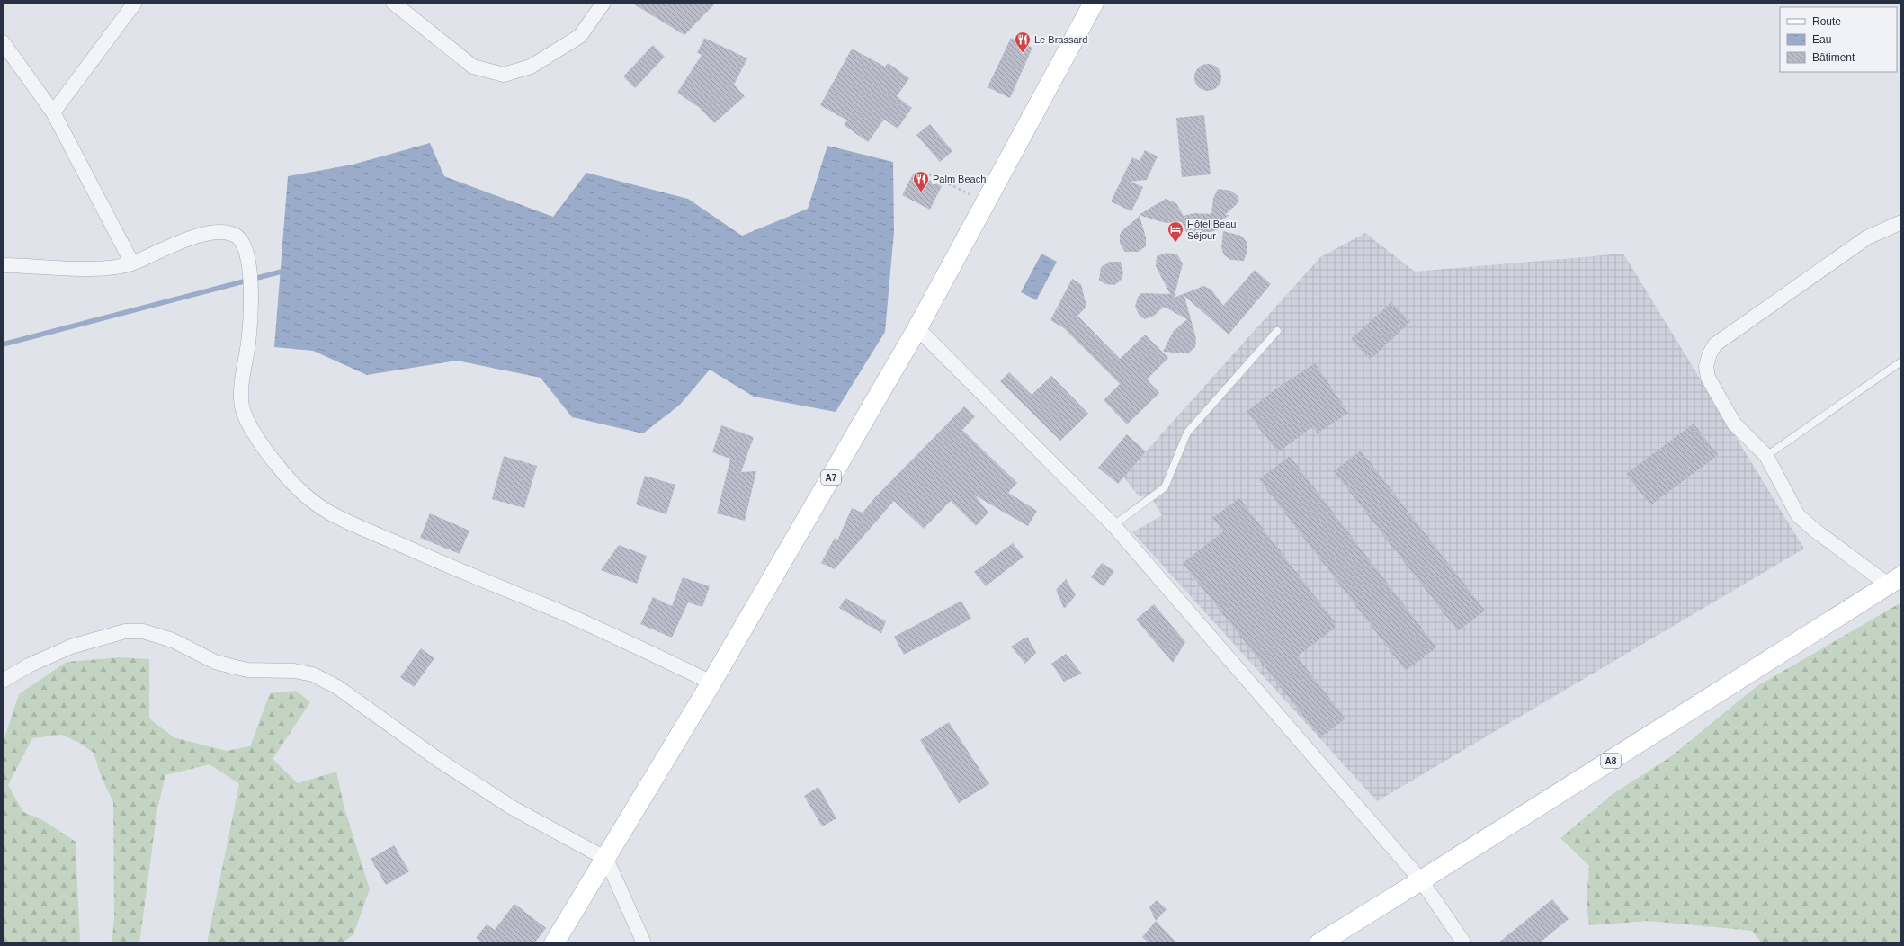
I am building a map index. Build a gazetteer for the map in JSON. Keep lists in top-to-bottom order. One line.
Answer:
{"streets":{"main road":["A7","A8"]},"places":{"restaurant":["Le Brassard","Palm Beach"],"hotel":["Hôtel Beau Séjour"]},"legend":["Route","Eau","Bâtiment"]}
